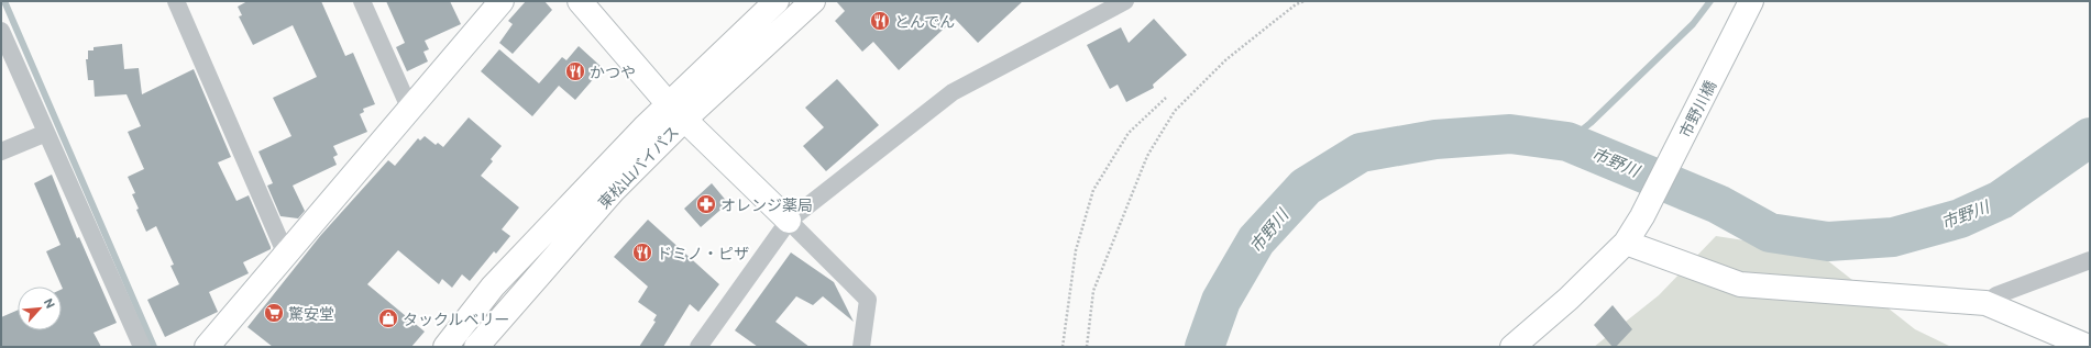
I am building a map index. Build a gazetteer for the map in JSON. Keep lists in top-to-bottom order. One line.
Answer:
{"streets":{"main road":["市野川橋","東松山バイパス"]},"water":["市野川"],"places":{"restaurant":["とんでん","かつや","ドミノ・ピザ"],"pharmacy":["オレンジ薬局"],"supermarket":["驚安堂"],"shop":["タックルベリー"]},"north":"top right"}
